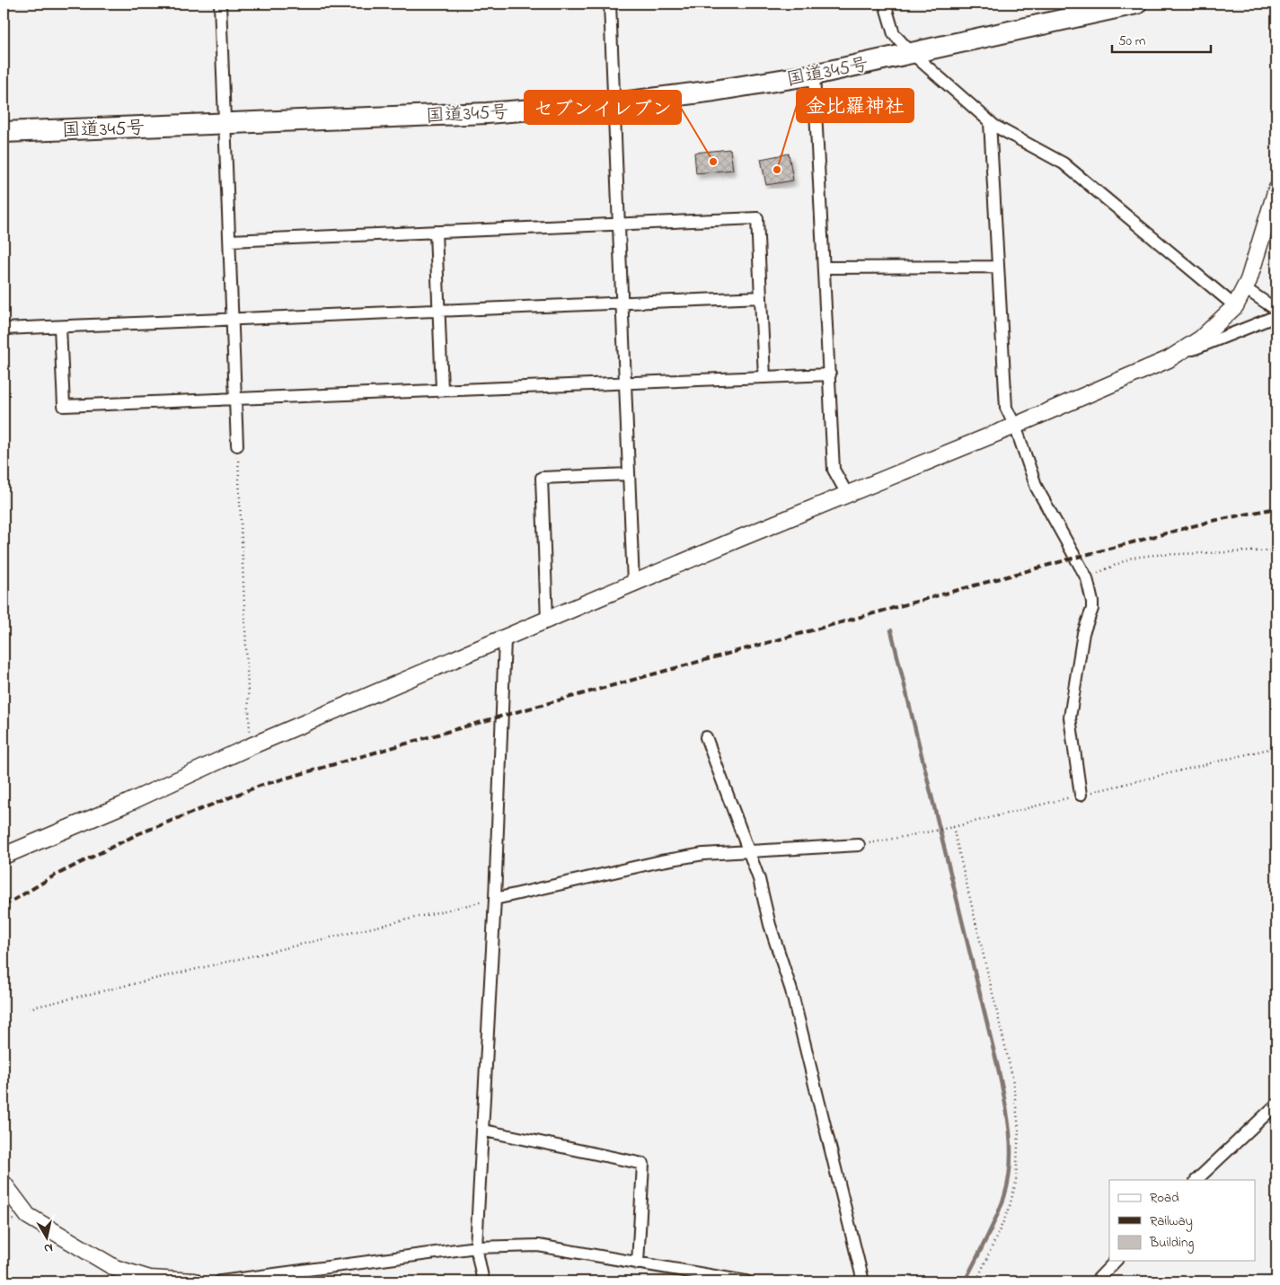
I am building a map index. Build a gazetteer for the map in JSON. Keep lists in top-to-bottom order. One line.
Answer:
{"streets":{"highway":["国道345号"]},"places":["セブンイレブン","金比羅神社"],"legend":["Road","Railway","Building"],"scale_bar":"50 m","north":"bottom"}
